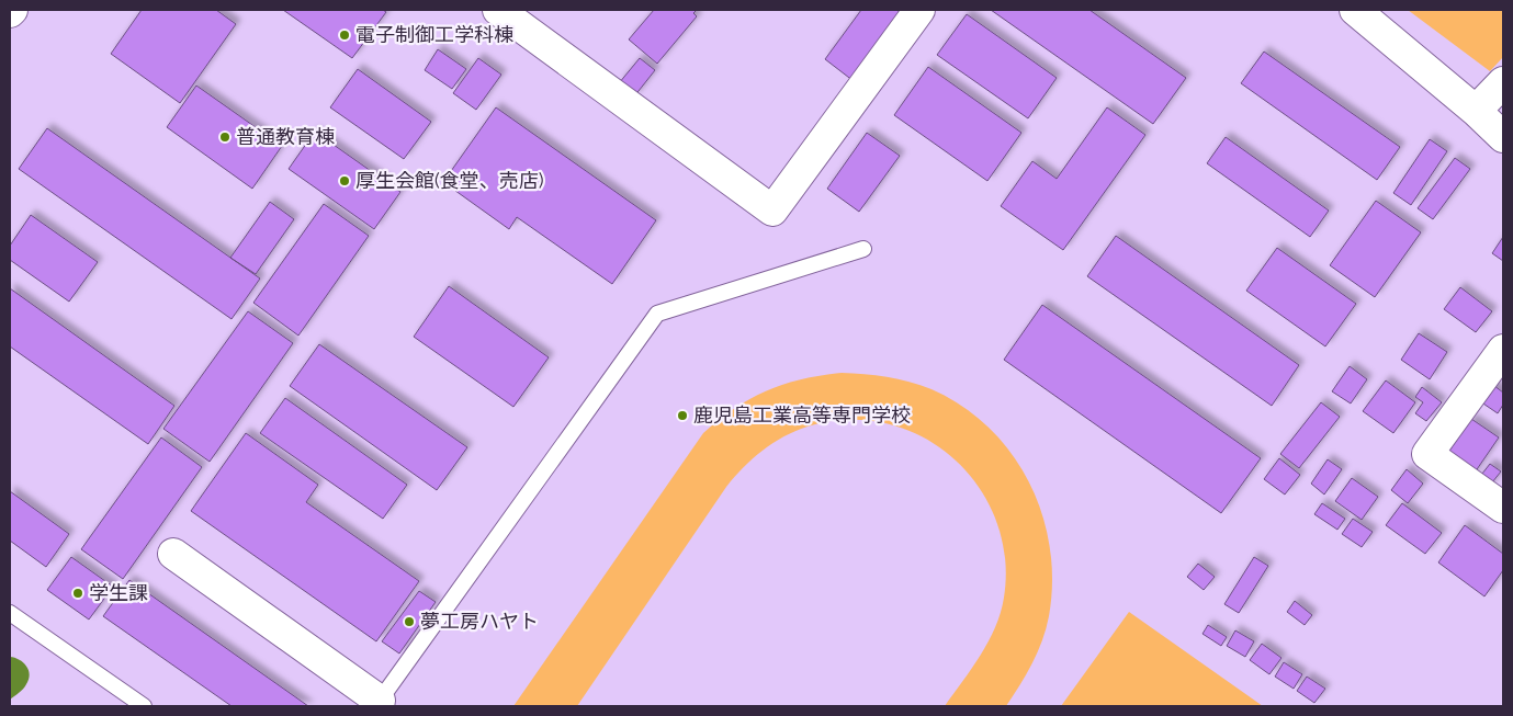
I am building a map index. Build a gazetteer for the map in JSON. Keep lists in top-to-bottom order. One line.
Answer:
{"places":["電子制御工学科棟","普通教育棟","厚生会館(食堂、売店)","鹿児島工業高等専門学校","学生課","夢工房ハヤト"]}
